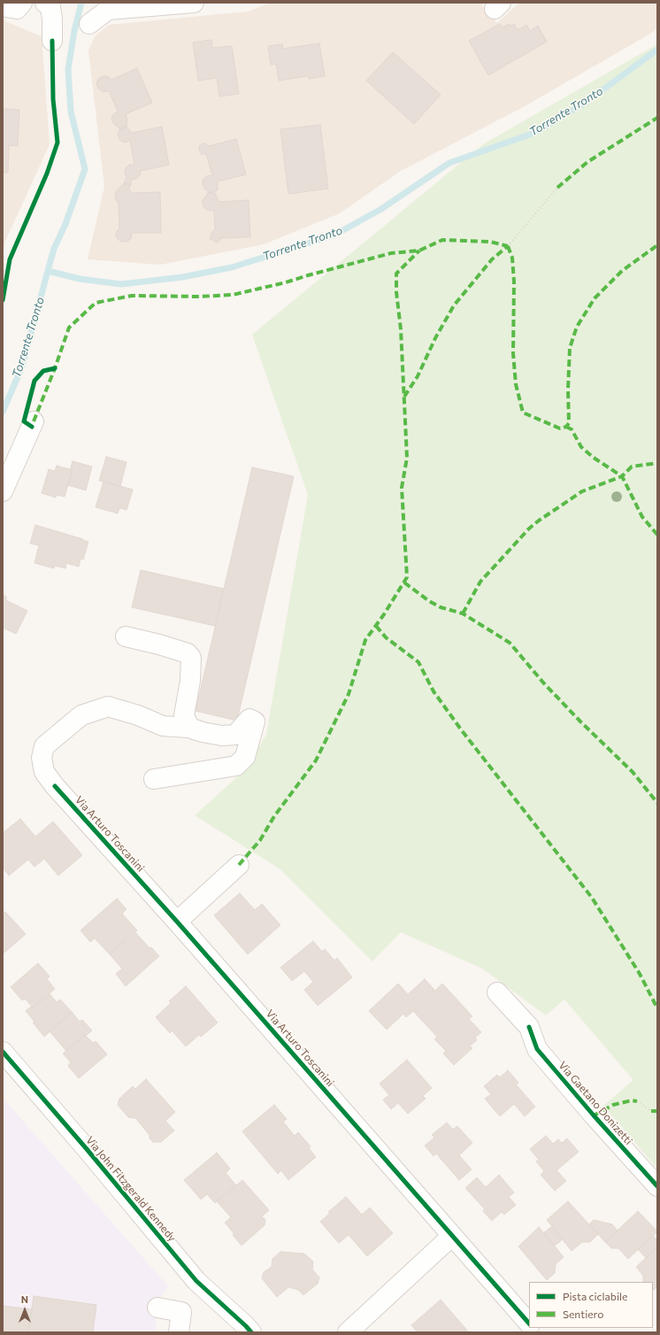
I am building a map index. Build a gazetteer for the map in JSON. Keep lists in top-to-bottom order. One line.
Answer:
{"streets":{"street":["Via Arturo Toscanini","Via Gaetano Donizetti","Via John Fitzgerald Kennedy"]},"water":["Torrente Tronto"],"legend":["Pista ciclabile","Sentiero"],"north":"top"}
